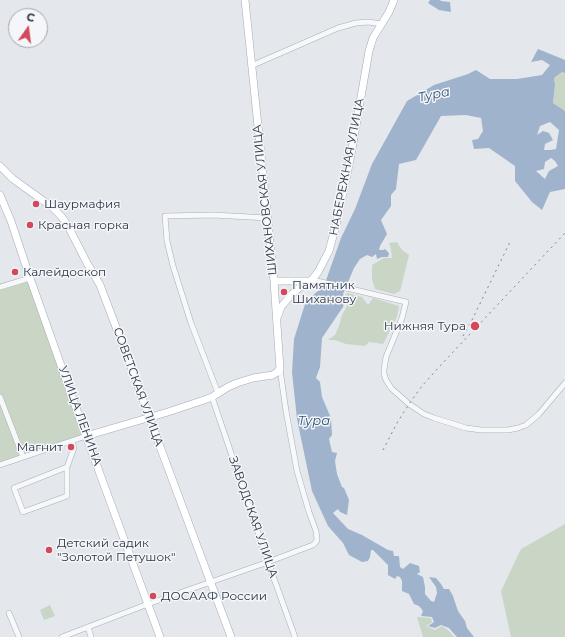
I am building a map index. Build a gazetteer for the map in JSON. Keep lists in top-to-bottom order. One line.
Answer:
{"streets":{"main road":["НАБЕРЕЖНАЯ УЛИЦА","ШИХАНОВСКАЯ УЛИЦА","СОВЕТСКАЯ УЛИЦА","УЛИЦА ЛЕНИНА"],"street":["ЗАВОДСКАЯ УЛИЦА"]},"crossings":[["НАБЕРЕЖНАЯ УЛИЦА","ШИХАНОВСКАЯ УЛИЦА"],["ШИХАНОВСКАЯ УЛИЦА","ЗАВОДСКАЯ УЛИЦА"]],"water":["Тура"],"places":["Шаурмафия","Красная горка","Калейдоскоп","Памятник Шиханову","Нижняя Тура","Магнит","Детский садик \"Золотой Петушок\"","ДОСААФ России"],"north":"top"}
